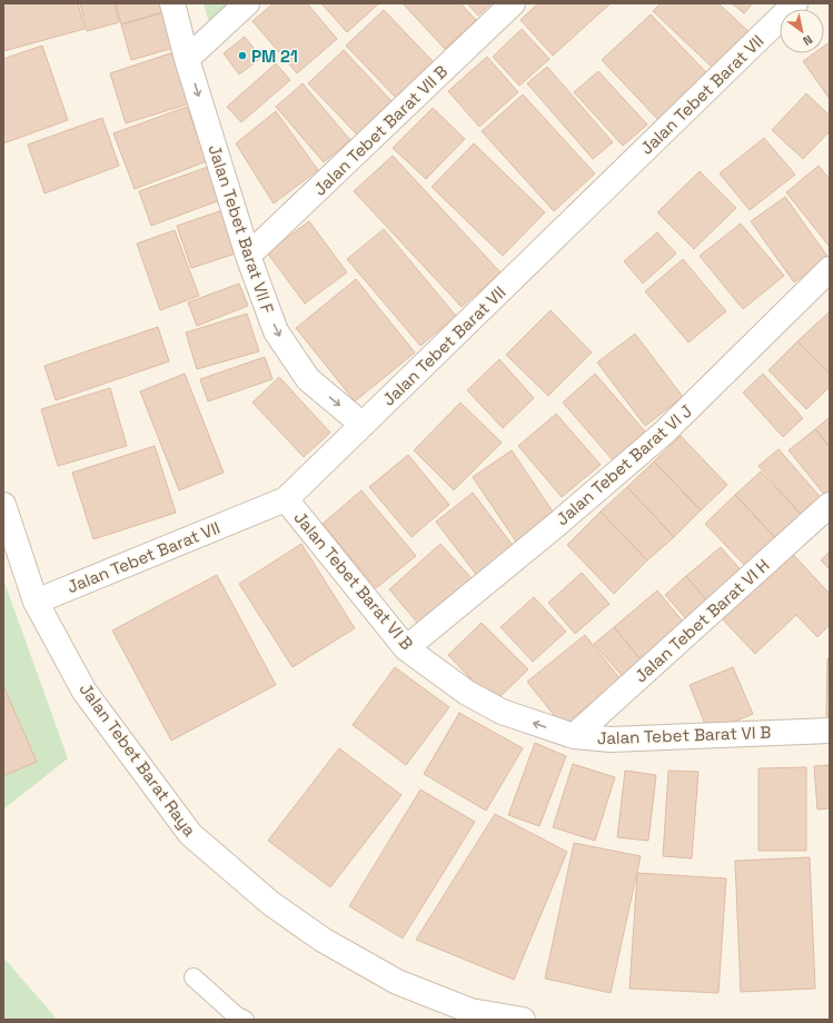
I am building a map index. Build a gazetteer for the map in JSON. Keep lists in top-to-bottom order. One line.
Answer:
{"streets":{"street":["Jalan Tebet Barat VII","Jalan Tebet Barat VII B","Jalan Tebet Barat VII F","Jalan Tebet Barat VI J","Jalan Tebet Barat VI B","Jalan Tebet Barat VI H","Jalan Tebet Barat Raya"]},"crossings":[["Jalan Tebet Barat VII","Jalan Tebet Barat VII F"],["Jalan Tebet Barat VII","Jalan Tebet Barat VI B"],["Jalan Tebet Barat VII","Jalan Tebet Barat Raya"],["Jalan Tebet Barat VII B","Jalan Tebet Barat VII F"],["Jalan Tebet Barat VI J","Jalan Tebet Barat VI B"],["Jalan Tebet Barat VI B","Jalan Tebet Barat VI H"]],"one_way":["Jalan Tebet Barat VII F"],"places":["PM 21"],"north":"bottom right"}
